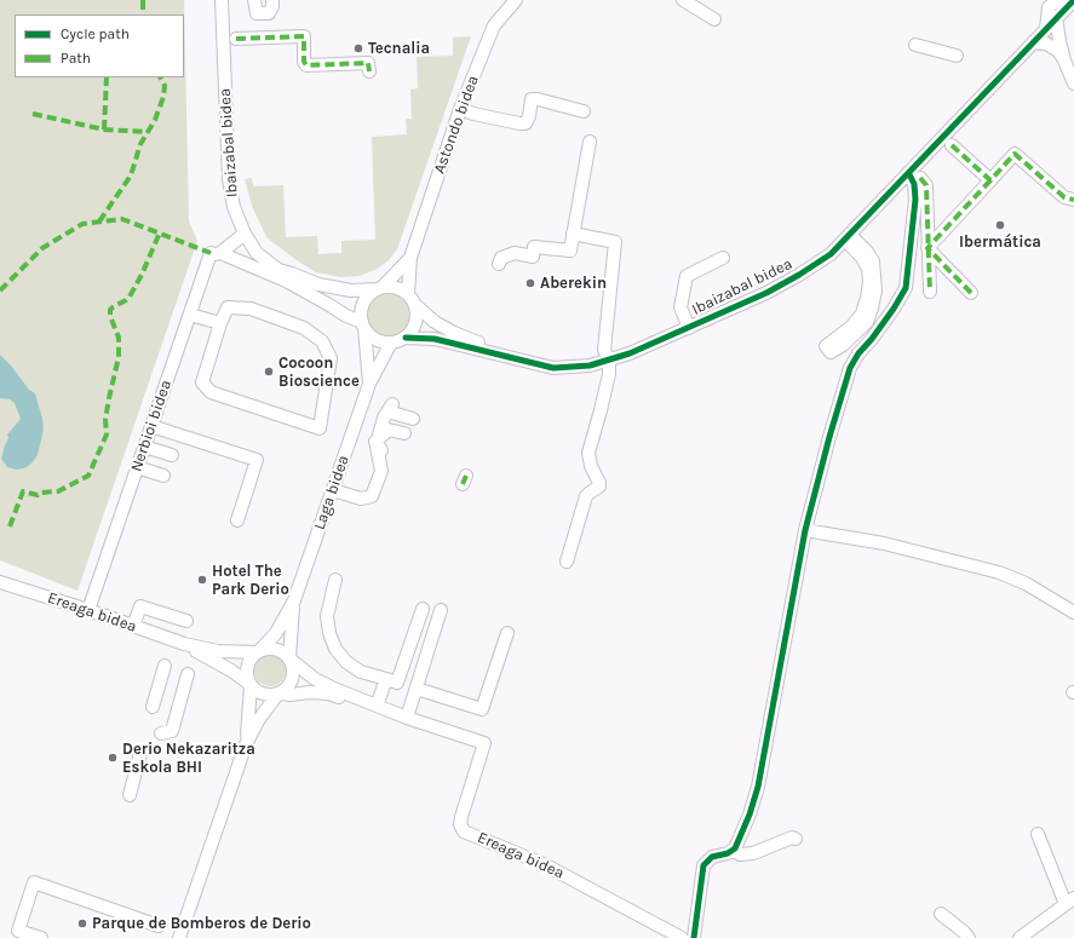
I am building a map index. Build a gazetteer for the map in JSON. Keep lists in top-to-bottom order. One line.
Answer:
{"streets":{"street":["Astondo bidea","Ibaizabal bidea","Nerbioi bidea","Laga bidea","Ereaga bidea"]},"crossings":[["Astondo bidea","Ibaizabal bidea"],["Astondo bidea","Laga bidea"],["Ibaizabal bidea","Laga bidea"],["Nerbioi bidea","Ereaga bidea"],["Laga bidea","Ereaga bidea"]],"places":["Tecnalia","Ibermática","Aberekin","Cocoon Bioscience","Hotel The Park Derio","Derio Nekazaritza Eskola BHI","Parque de Bomberos de Derio"],"legend":["Cycle path","Path"]}
